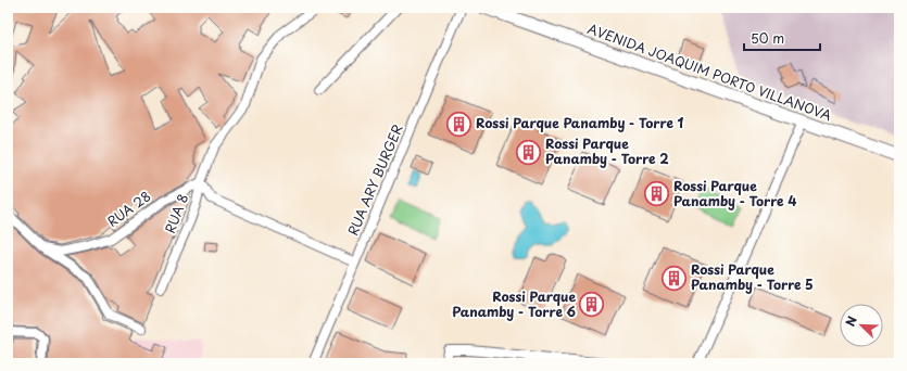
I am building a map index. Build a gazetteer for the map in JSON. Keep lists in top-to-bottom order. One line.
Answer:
{"streets":{"street":["AVENIDA JOAQUIM PORTO VILLANOVA","RUA ARY BURGER","RUA 28","RUA 8"]},"crossings":[["RUA 28","RUA 8"]],"places":{"building":["Rossi Parque Panamby - Torre 1","Rossi Parque Panamby - Torre 2","Rossi Parque Panamby - Torre 4","Rossi Parque Panamby - Torre 5","Rossi Parque Panamby - Torre 6"]},"scale_bar":"50 m","north":"top left"}
